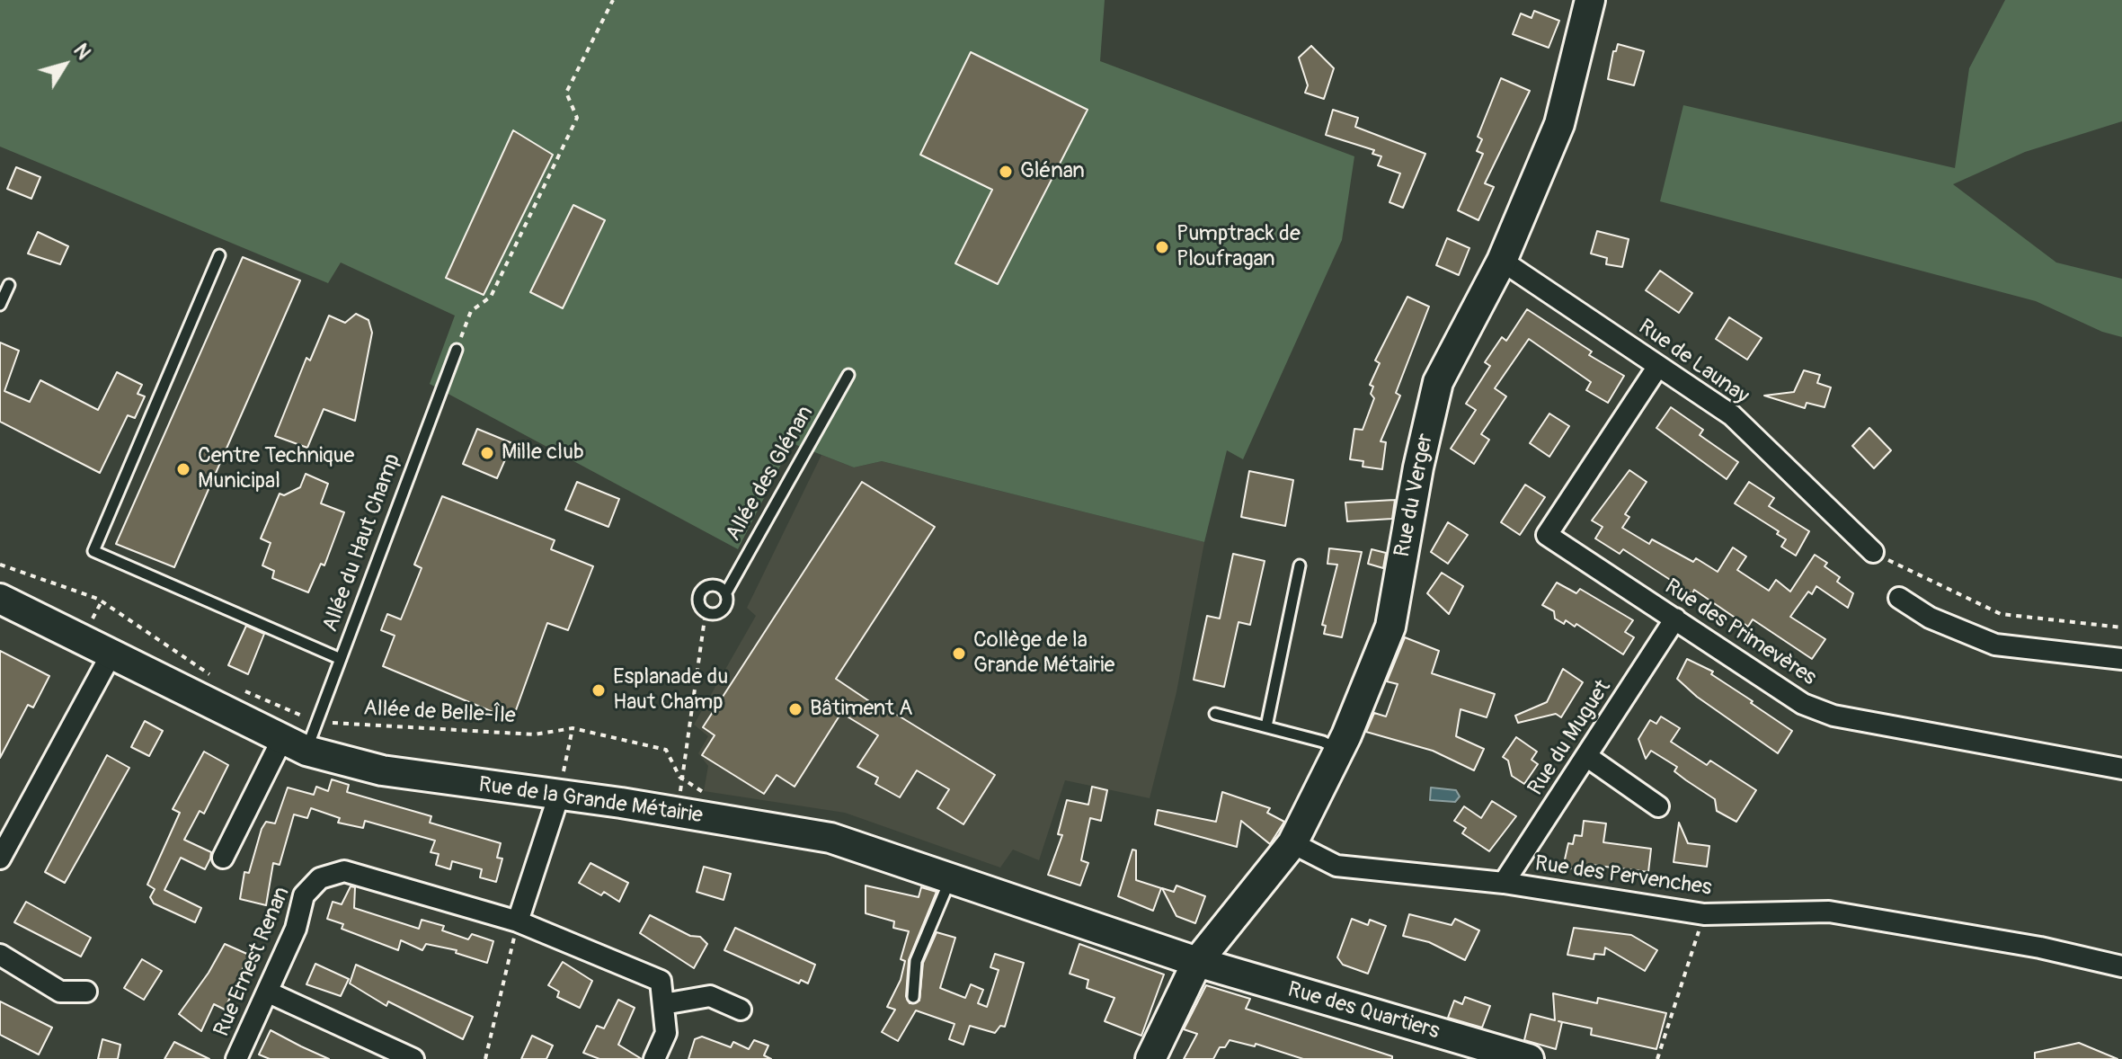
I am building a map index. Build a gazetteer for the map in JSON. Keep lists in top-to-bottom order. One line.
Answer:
{"streets":{"main road":["Rue du Verger","Rue de la Grande Métairie","Rue des Quartiers"],"street":["Rue de Launay","Rue des Primevères","Rue du Muguet","Rue des Pervenches","Rue Ernest Renan"],"lane":["Allée des Glénan","Allée du Haut Champ"],"path":["Allée de Belle-Île"]},"crossings":[["Rue de Launay","Rue du Verger"],["Rue de Launay","Rue des Primevères"],["Rue du Verger","Rue de la Grande Métairie"],["Rue du Verger","Rue des Pervenches"],["Rue du Verger","Rue des Quartiers"],["Allée du Haut Champ","Allée de Belle-Île"],["Allée du Haut Champ","Rue de la Grande Métairie"],["Rue des Primevères","Rue du Muguet"],["Rue du Muguet","Rue des Pervenches"],["Rue de la Grande Métairie","Rue des Quartiers"]],"places":["Glénan","Pumptrack de Ploufragan","Mille club","Centre Technique Municipal","Collège de la Grande Métairie","Esplanade du Haut Champ","Bâtiment A"],"north":"top right"}
